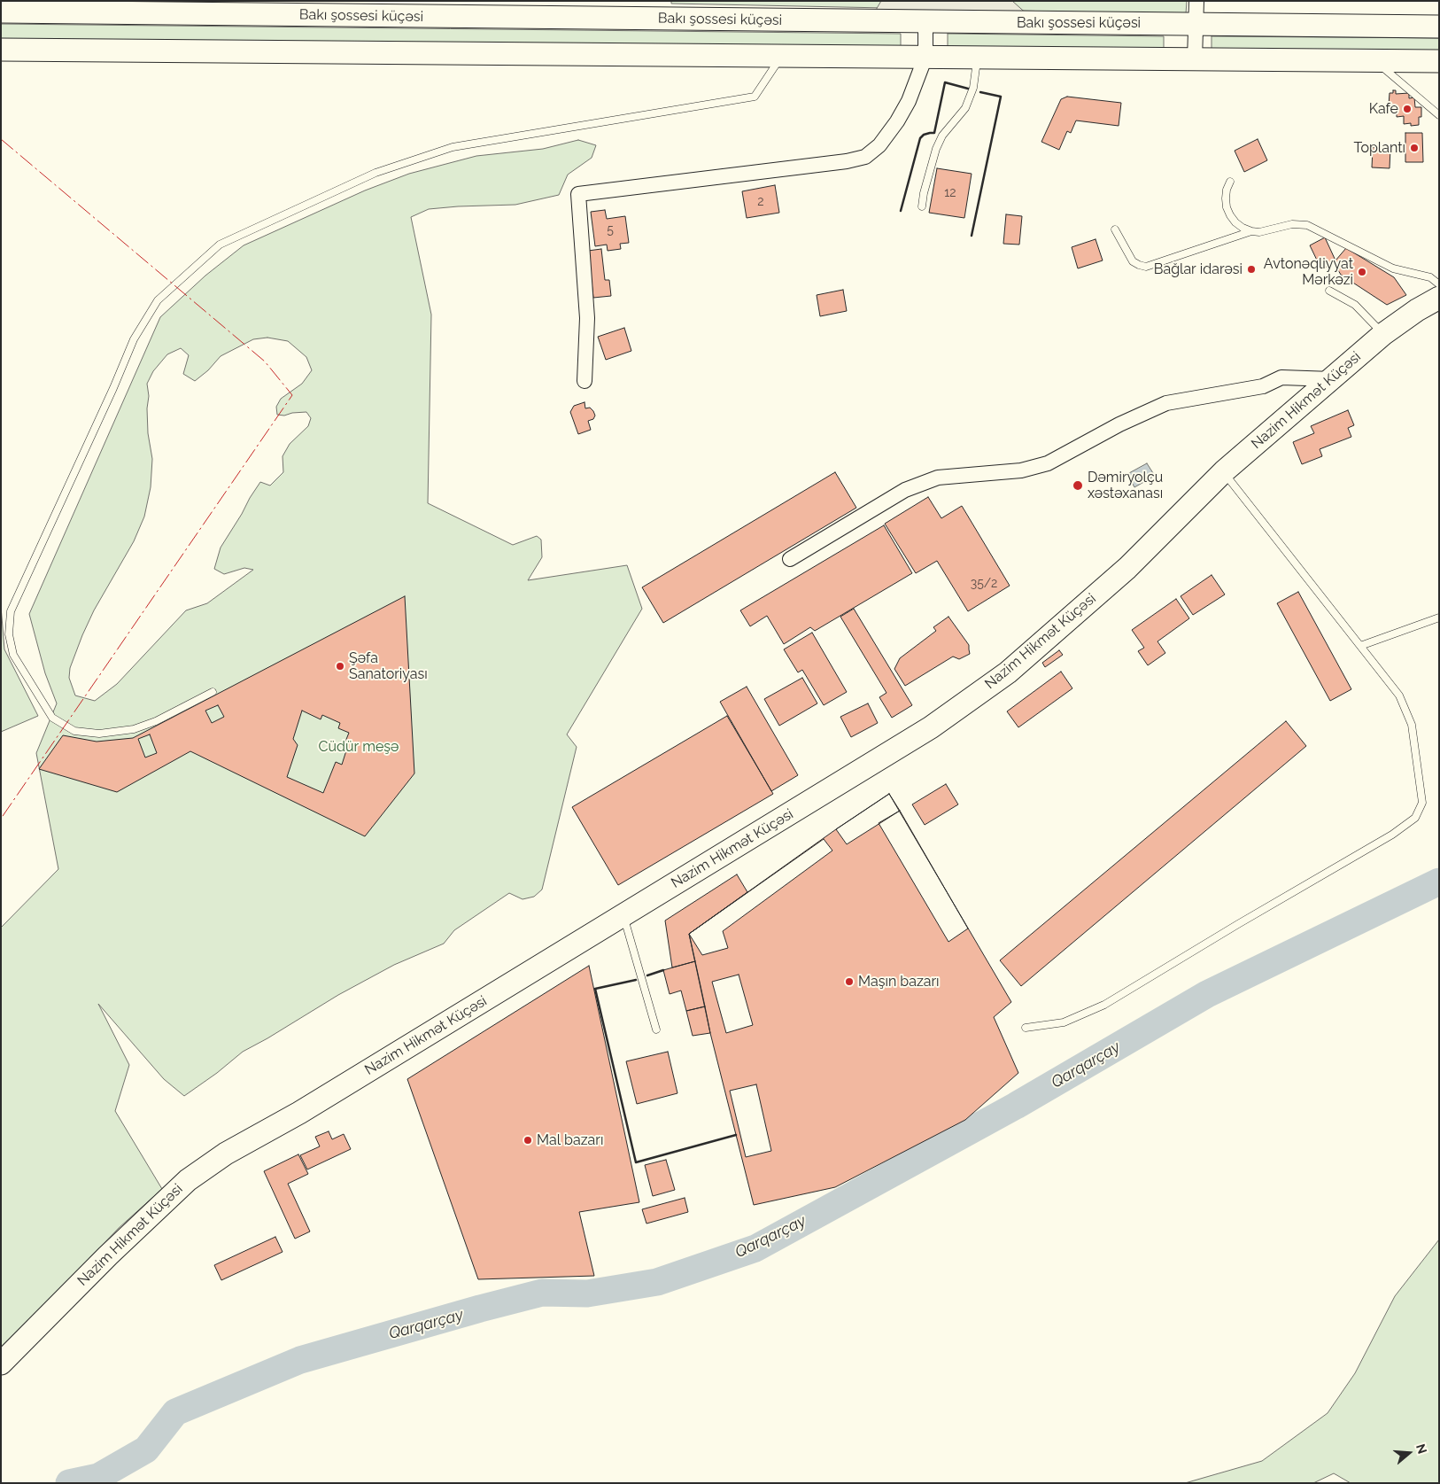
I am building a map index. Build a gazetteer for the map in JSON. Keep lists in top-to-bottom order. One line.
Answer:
{"streets":{"main road":["Bakı şossesi küçəsi","Nazim Hikmət Küçəsi"]},"water":["Qarqarçay"],"parks":["Cüdür meşə"],"places":["Kafe","Toplantı","Bağlar idarəsi","Avtonəqliyyat Mərkəzi","Dəmiryolçu xəstəxanası","Şəfa Sanatoriyası","Maşın bazarı","Mal bazarı"],"house_numbers":["12","2","5","35/2"],"north":"right"}
